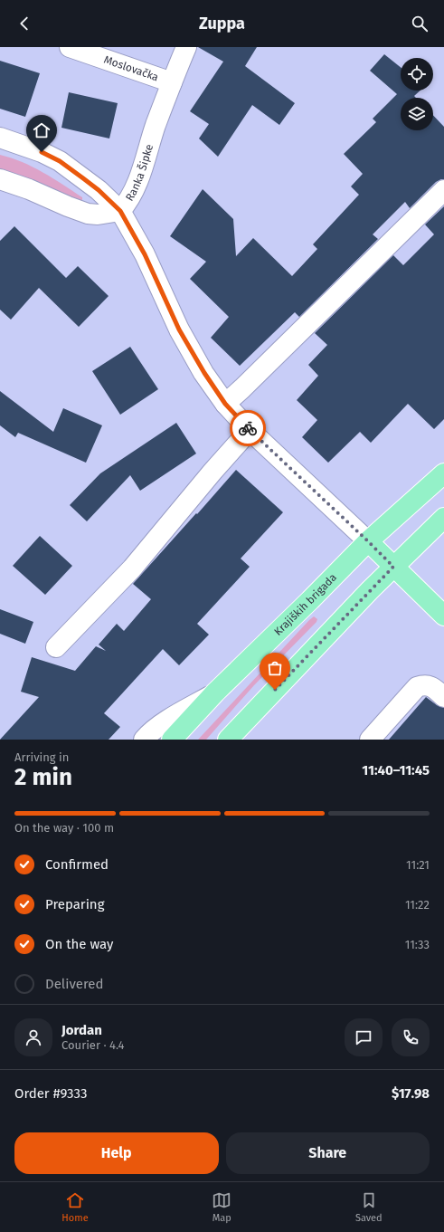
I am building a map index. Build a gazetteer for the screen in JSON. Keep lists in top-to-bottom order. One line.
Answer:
{"streets":{"main road":["Ranka Šipke","Krajiških brigada"],"street":["Moslovačka"]},"crossings":[["Moslovačka","Ranka Šipke"],["Ranka Šipke","Krajiških brigada"]],"page":{"header":"Zuppa","heading":["2 min","Arriving in","11:40–11:45"],"panel":["Jordan","Courier · 4.4","Order #9333","$17.98"],"bar":"On the way · 100 m","list":[["Confirmed","11:21"],["Preparing","11:22"],["On the way","11:33"],"Delivered"],"buttons":["Help","Share"],"tabs":["Home","Map","Saved"]}}
